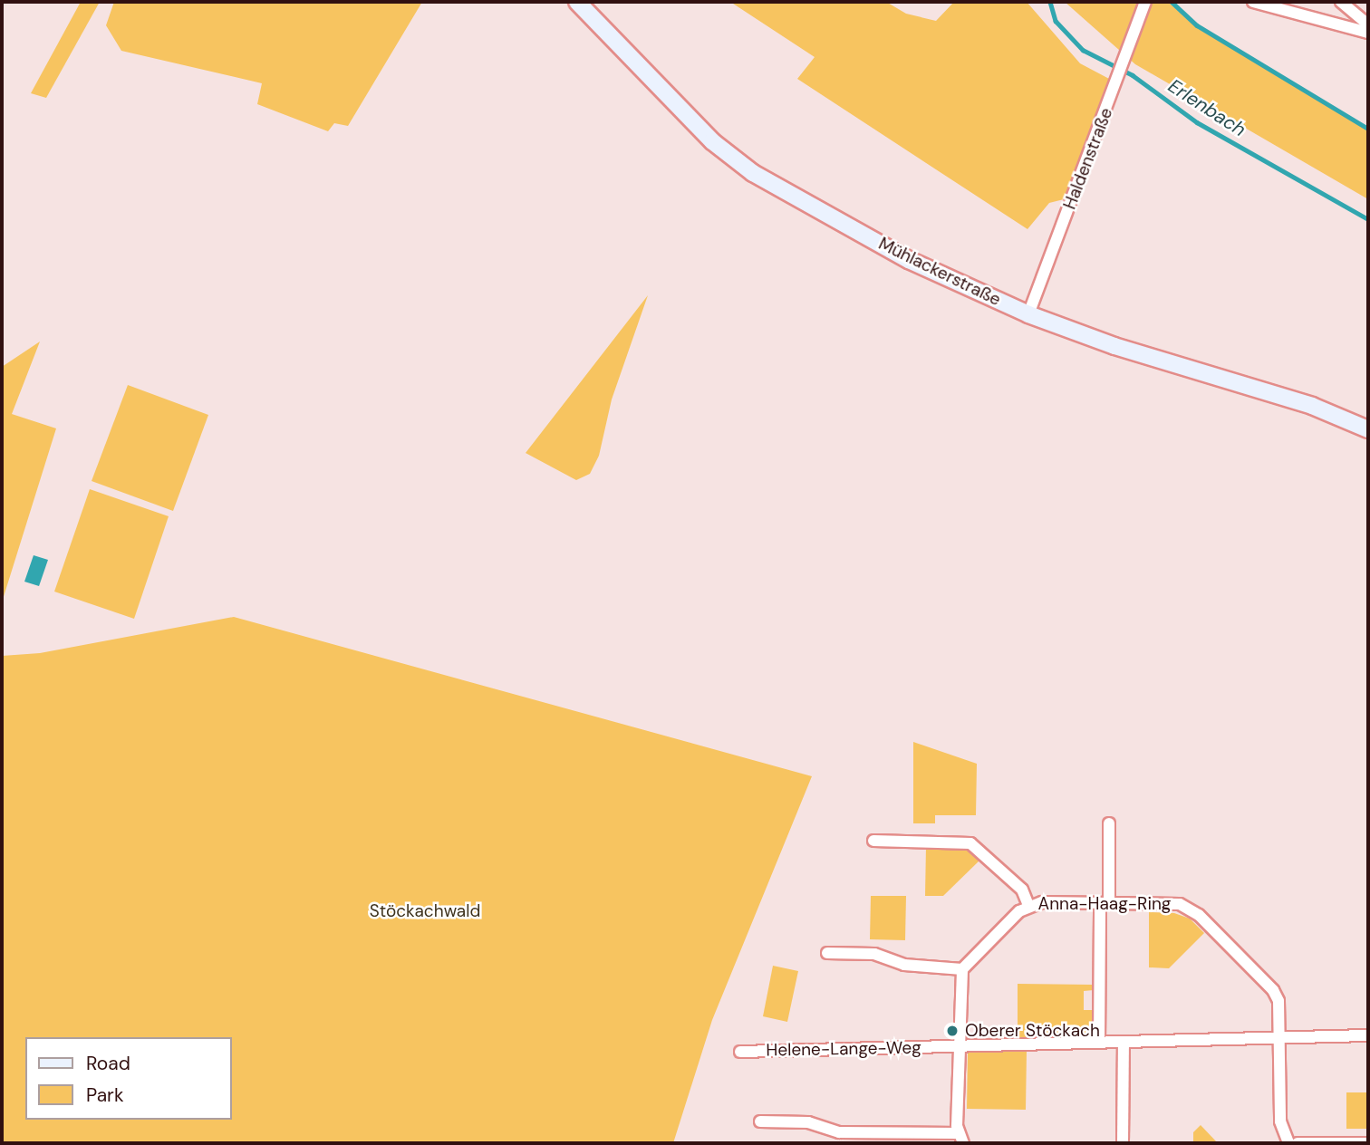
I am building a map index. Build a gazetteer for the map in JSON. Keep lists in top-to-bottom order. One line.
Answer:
{"streets":{"main road":["Mühlackerstraße"],"street":["Haldenstraße","Anna-Haag-Ring","Helene-Lange-Weg"]},"crossings":[["Haldenstraße","Mühlackerstraße"],["Anna-Haag-Ring","Helene-Lange-Weg"]],"water":["Erlenbach"],"parks":["Stöckachwald"],"places":["Oberer Stöckach"],"legend":["Road","Park"]}
